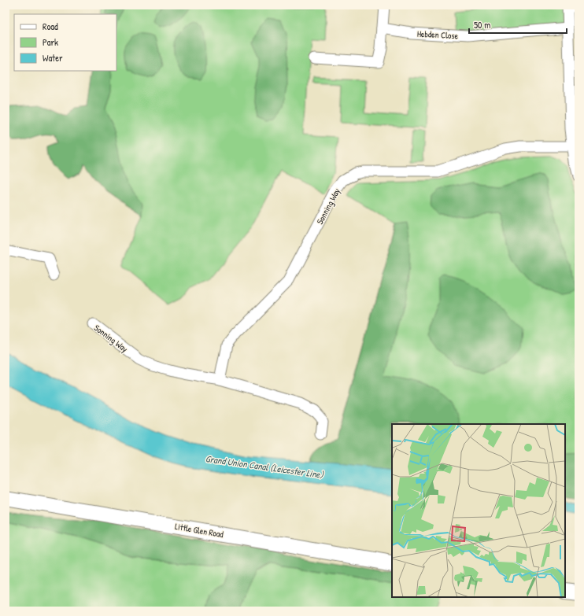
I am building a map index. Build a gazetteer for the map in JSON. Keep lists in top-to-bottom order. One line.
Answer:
{"streets":{"main road":["Little Glen Road"],"street":["Hebden Close","Sonning Way"]},"water":["Grand Union Canal (Leicester Line)"],"legend":["Road","Park","Water"],"scale_bar":"50 m"}
